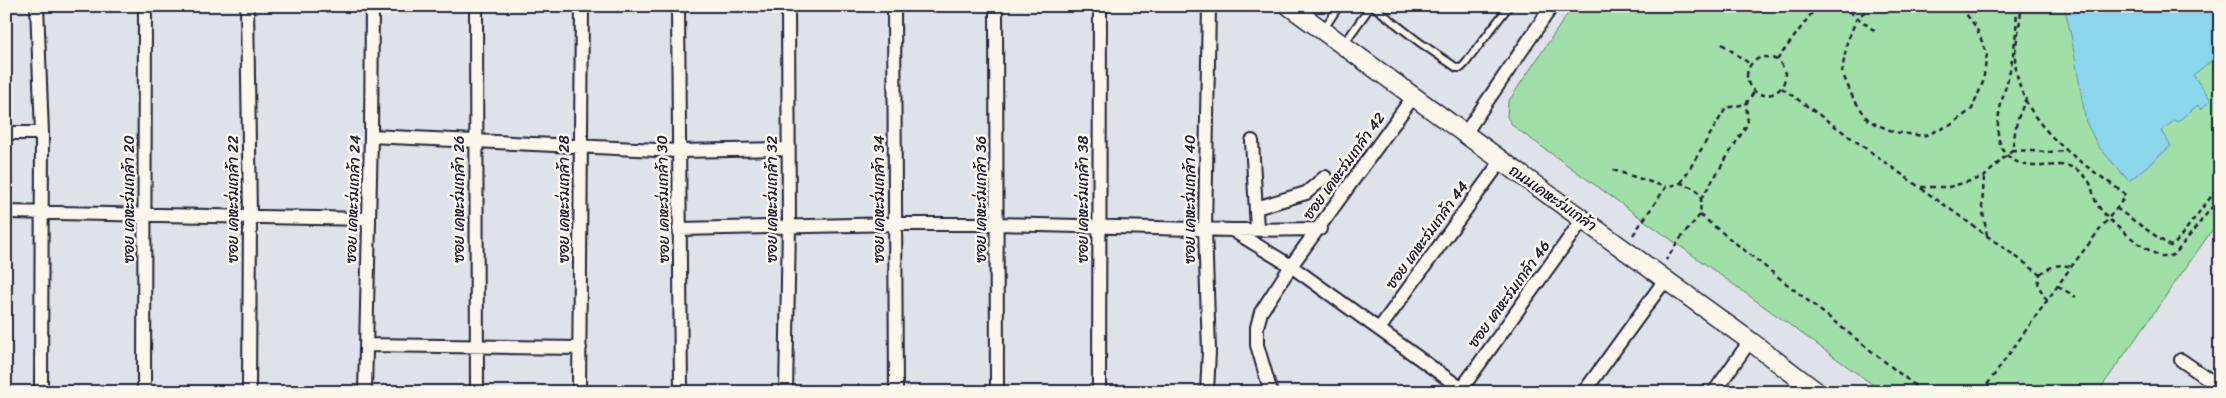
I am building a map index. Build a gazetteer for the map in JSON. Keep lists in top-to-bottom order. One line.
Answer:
{"streets":{"street":["ซอย เคหะร่มเกล้า 42","ถนนเคหะร่มเกล้า","ซอย เคหะร่มเกล้า 20","ซอย เคหะร่มเกล้า 22","ซอย เคหะร่มเกล้า 24","ซอย เคหะร่มเกล้า 26","ซอย เคหะร่มเกล้า 28","ซอย เคหะร่มเกล้า 30","ซอย เคหะร่มเกล้า 32","ซอย เคหะร่มเกล้า 34","ซอย เคหะร่มเกล้า 36","ซอย เคหะร่มเกล้า 38","ซอย เคหะร่มเกล้า 40","ซอย เคหะร่มเกล้า 44","ซอย เคหะร่มเกล้า 46"]},"crossings":[["ซอย เคหะร่มเกล้า 42","ถนนเคหะร่มเกล้า"],["ถนนเคหะร่มเกล้า","ซอย เคหะร่มเกล้า 44"],["ถนนเคหะร่มเกล้า","ซอย เคหะร่มเกล้า 46"]]}
